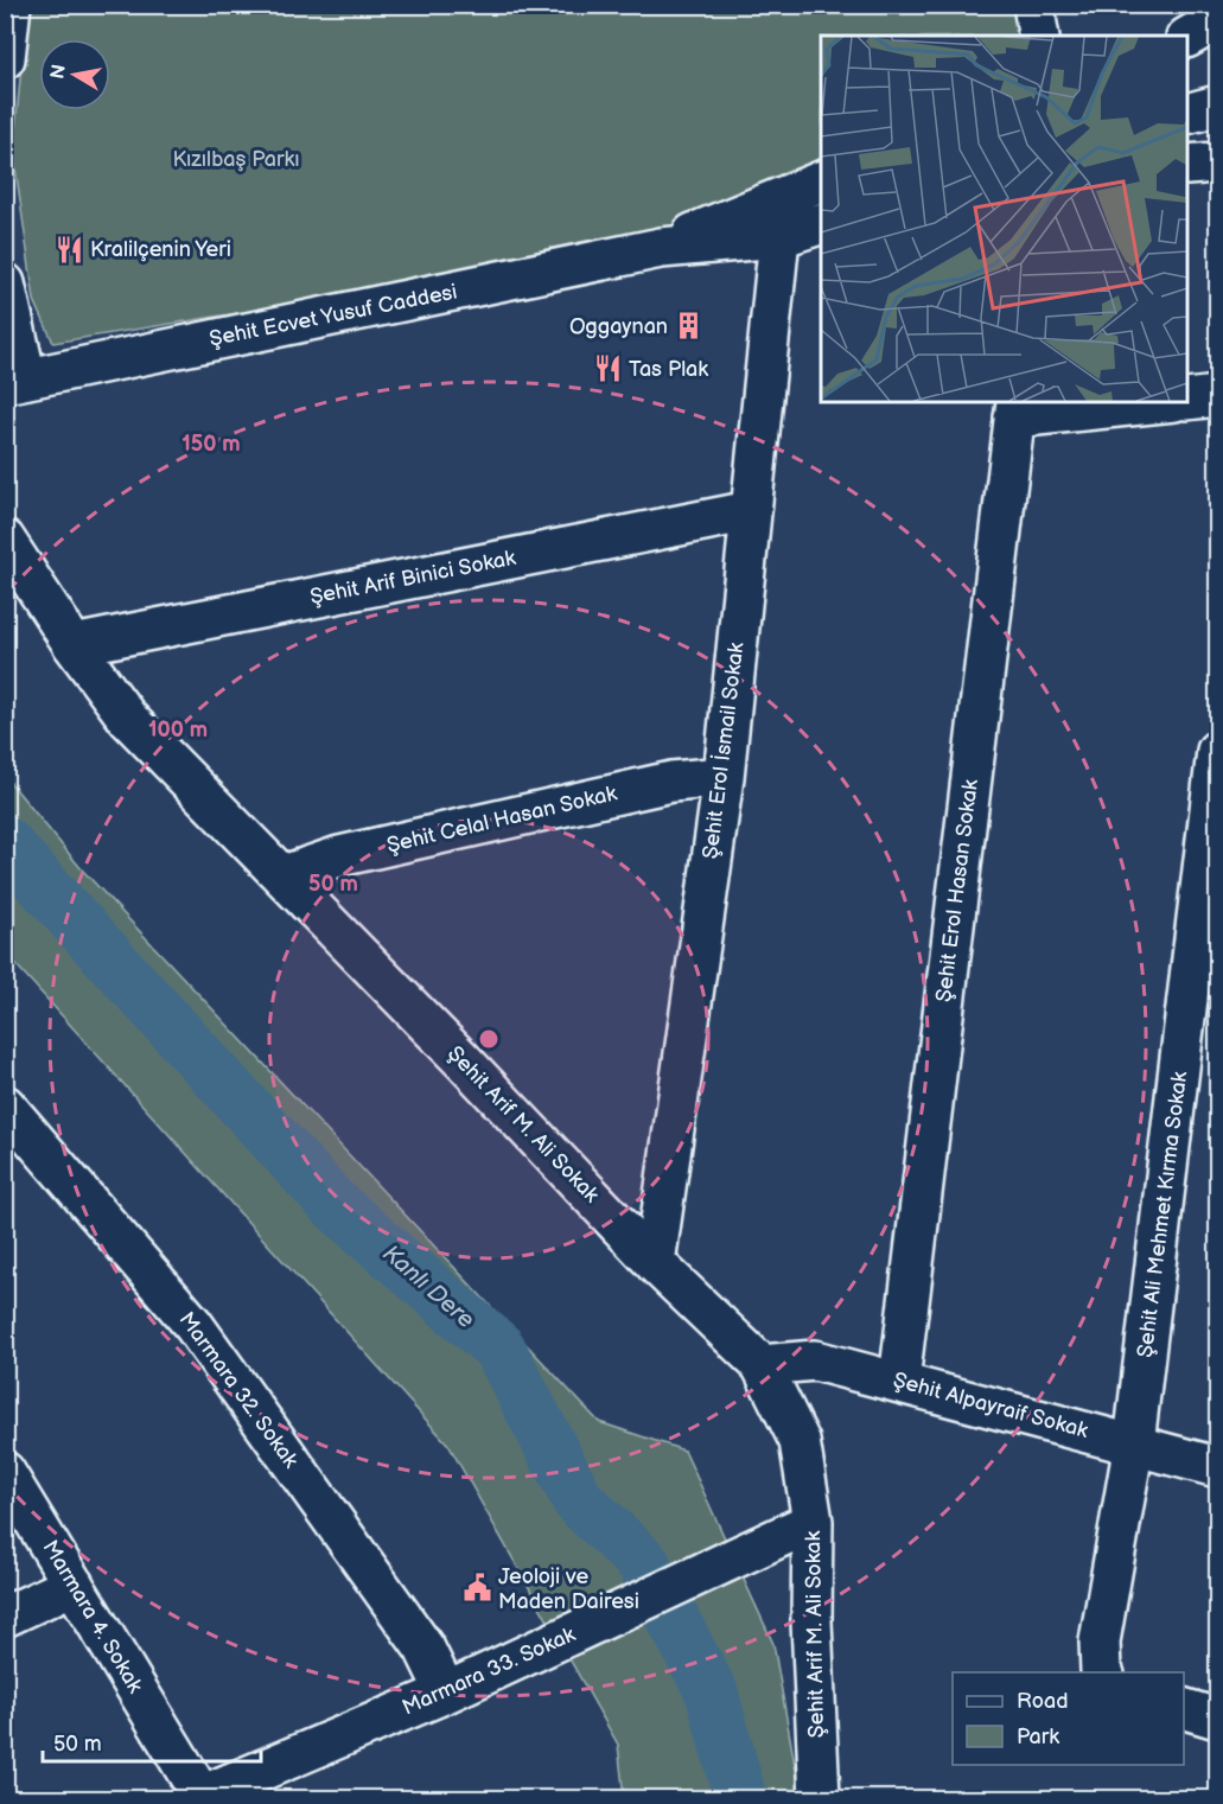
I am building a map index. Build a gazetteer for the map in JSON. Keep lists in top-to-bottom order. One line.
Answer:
{"streets":{"street":["Şehit Ecvet Yusuf Caddesi","Şehit Arif Binici Sokak","Şehit Erol İsmail Sokak","Şehit Celal Hasan Sokak","Şehit Erol Hasan Sokak","Şehit Arif M. Ali Sokak","Şehit Ali Mehmet Kırma Sokak","Marmara 32. Sokak","Şehit Alpayraif Sokak","Marmara 4. Sokak","Marmara 33. Sokak"]},"crossings":[["Şehit Ecvet Yusuf Caddesi","Şehit Erol İsmail Sokak"],["Şehit Arif Binici Sokak","Şehit Erol İsmail Sokak"],["Şehit Arif Binici Sokak","Şehit Arif M. Ali Sokak"],["Şehit Erol İsmail Sokak","Şehit Celal Hasan Sokak"],["Şehit Erol İsmail Sokak","Şehit Arif M. Ali Sokak"],["Şehit Celal Hasan Sokak","Şehit Arif M. Ali Sokak"],["Şehit Erol Hasan Sokak","Şehit Alpayraif Sokak"],["Şehit Arif M. Ali Sokak","Şehit Alpayraif Sokak"],["Şehit Arif M. Ali Sokak","Marmara 33. Sokak"],["Şehit Ali Mehmet Kırma Sokak","Şehit Alpayraif Sokak"],["Marmara 32. Sokak","Marmara 33. Sokak"],["Marmara 4. Sokak","Marmara 33. Sokak"]],"water":["Kanlı Dere"],"parks":["Kızılbaş Parkı"],"places":{"restaurant":["Kralilçenin Yeri","Tas Plak"],"building":["Oggaynan"],"public building":["Jeoloji ve Maden Dairesi"]},"legend":["Road","Park"],"scale_bar":"50 m","north":"left","rings":["150 m","100 m","50 m"]}
